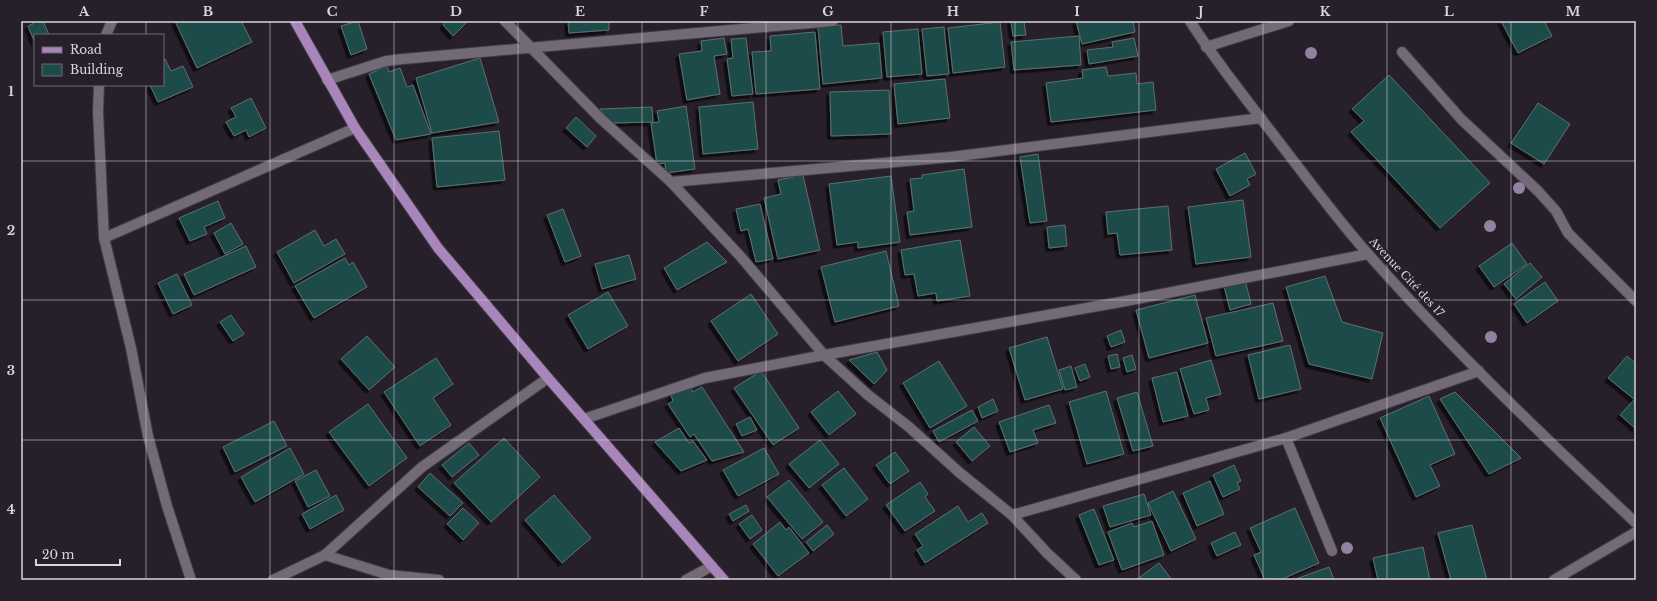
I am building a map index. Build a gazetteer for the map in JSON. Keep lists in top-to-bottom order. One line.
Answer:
{"streets":{"street":["Avenue Cité des 17"]},"legend":["Road","Building"],"scale_bar":"20 m","grid":{"columns":["A","B","C","D","E","F","G","H","I","J","K","L","M"],"rows":["1","2","3","4"]}}
